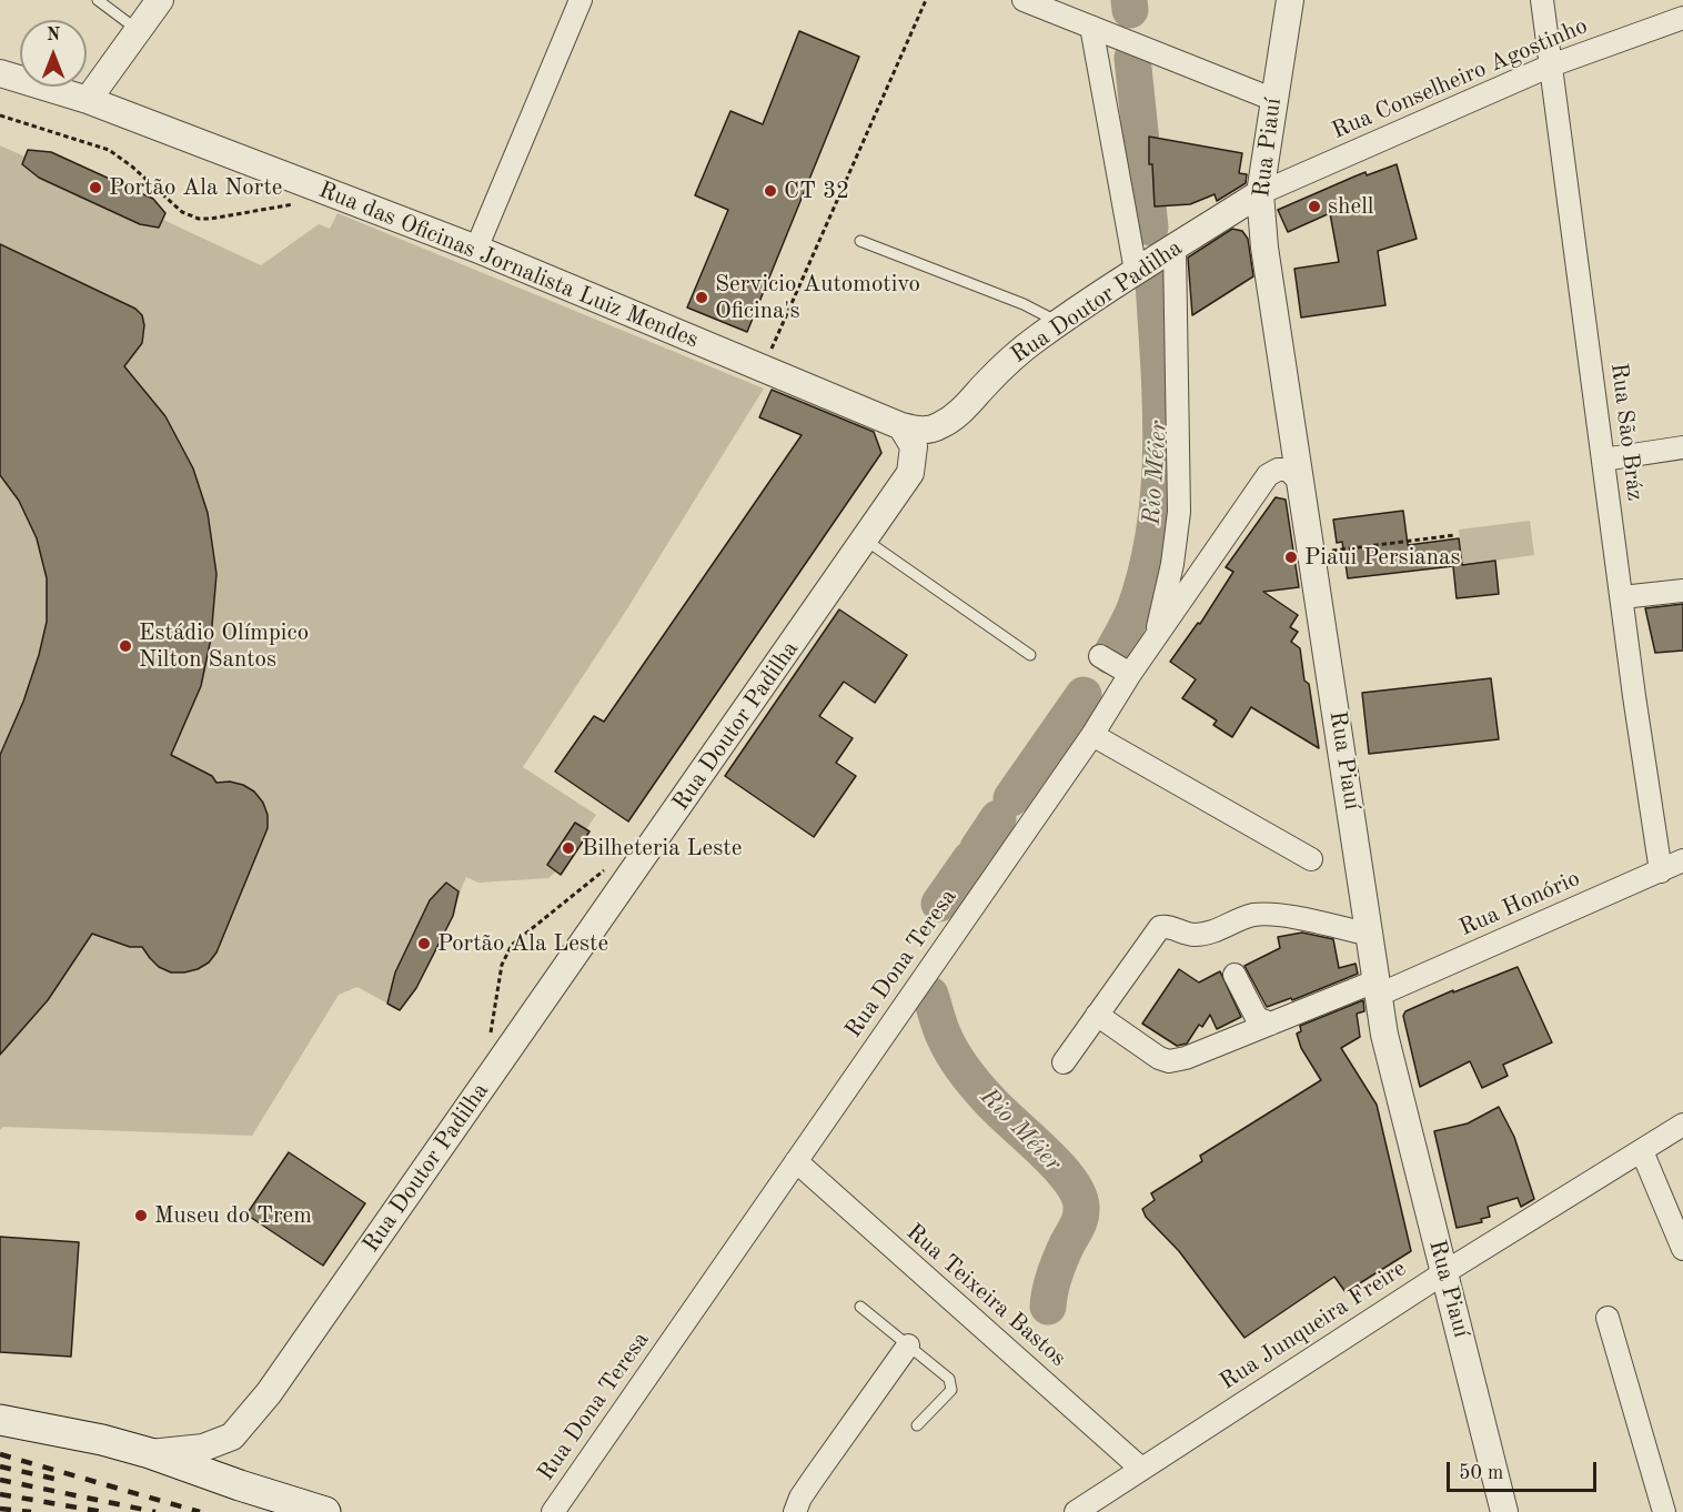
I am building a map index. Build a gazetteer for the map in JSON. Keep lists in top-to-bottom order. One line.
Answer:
{"streets":{"street":["Rua Conselheiro Agostinho","Rua Piauí","Rua das Oficinas Jornalista Luiz Mendes","Rua Doutor Padilha","Rua São Bráz","Rua Honório","Rua Dona Teresa","Rua Teixeira Bastos","Rua Junqueira Freire"]},"crossings":[["Rua Conselheiro Agostinho","Rua Piauí"],["Rua Conselheiro Agostinho","Rua Doutor Padilha"],["Rua Conselheiro Agostinho","Rua São Bráz"],["Rua Piauí","Rua Doutor Padilha"],["Rua Piauí","Rua Honório"],["Rua Piauí","Rua Dona Teresa"],["Rua Piauí","Rua Junqueira Freire"],["Rua das Oficinas Jornalista Luiz Mendes","Rua Doutor Padilha"],["Rua São Bráz","Rua Honório"],["Rua Dona Teresa","Rua Teixeira Bastos"],["Rua Teixeira Bastos","Rua Junqueira Freire"]],"water":["Rio Méier"],"places":["Portão Ala Norte","CT 32","shell","Servicio Automotivo Oficina's","Piaui Persianas","Estádio Olímpico Nilton Santos","Bilheteria Leste","Portão Ala Leste","Museu do Trem"],"scale_bar":"50 m","north":"top"}
